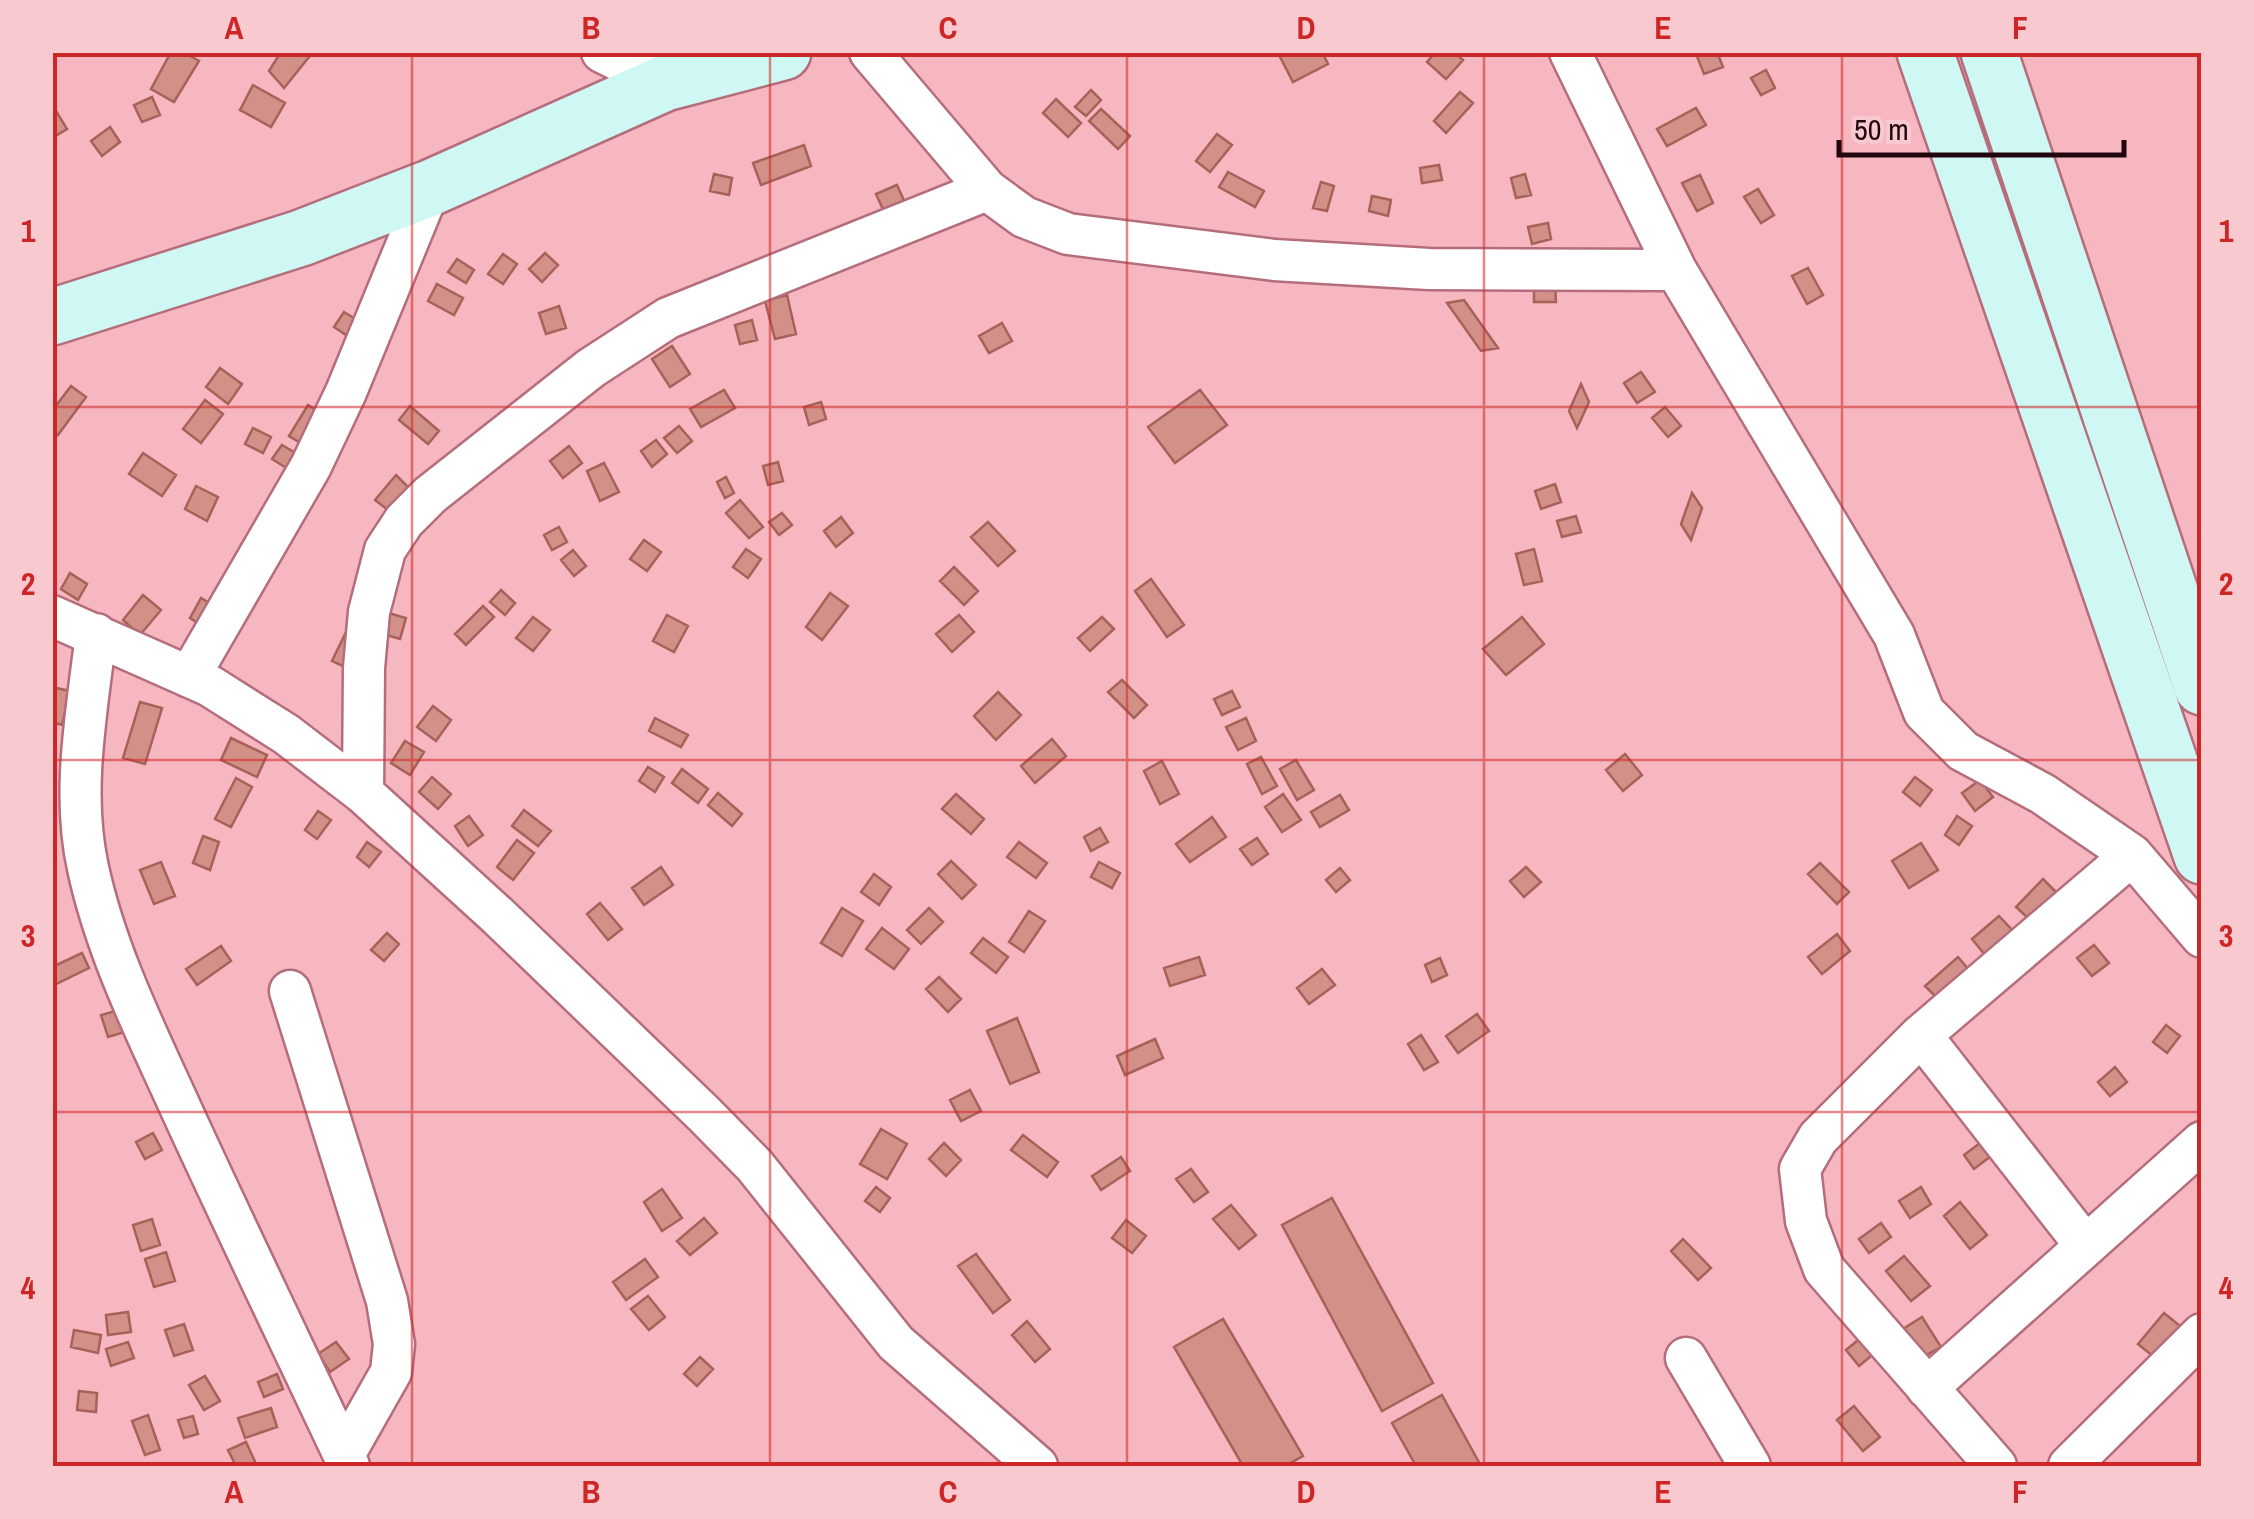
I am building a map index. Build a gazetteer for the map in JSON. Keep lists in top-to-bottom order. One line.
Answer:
{"scale_bar":"50 m","grid":{"columns":["A","B","C","D","E","F"],"rows":["1","2","3","4"]}}
